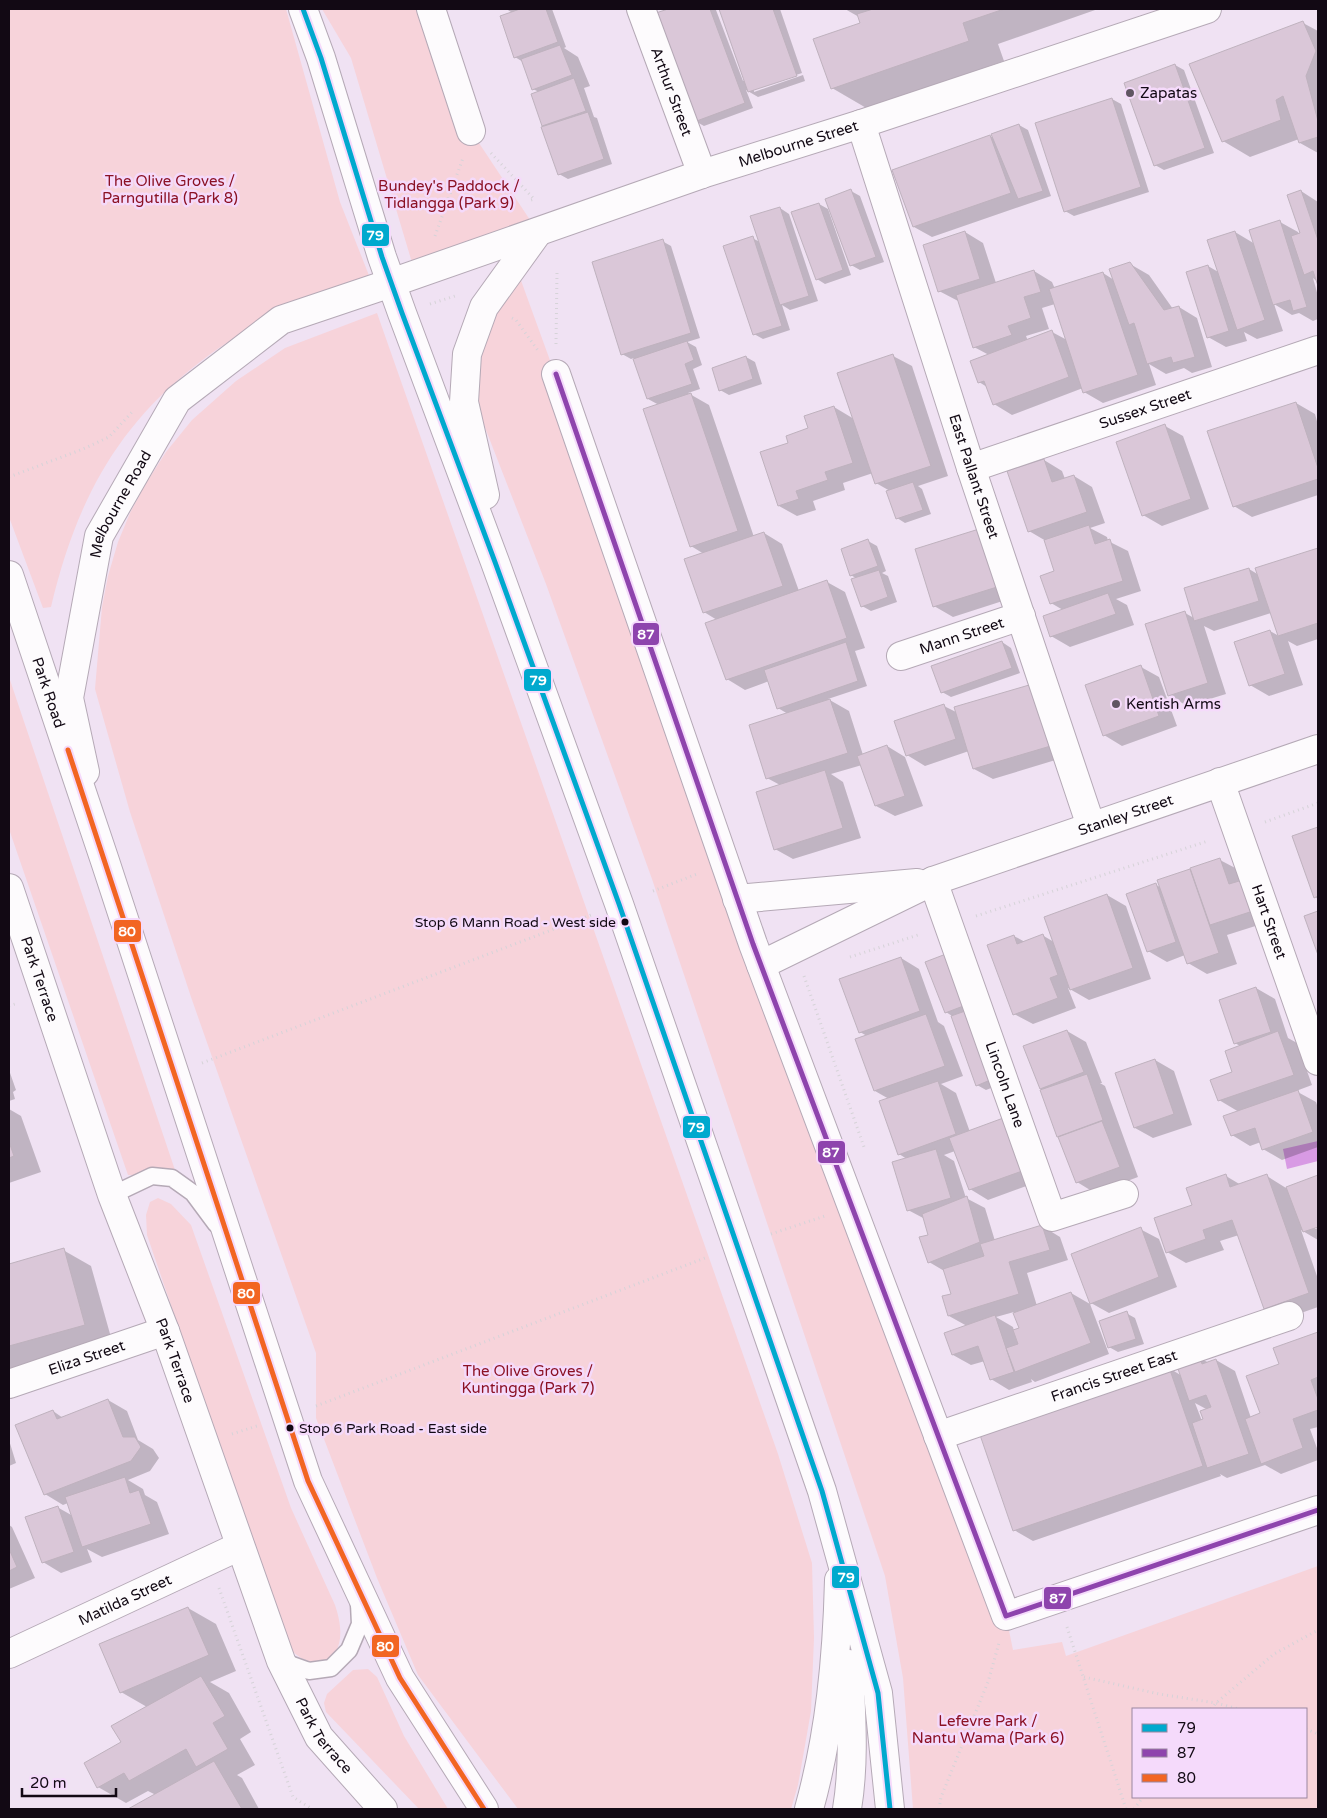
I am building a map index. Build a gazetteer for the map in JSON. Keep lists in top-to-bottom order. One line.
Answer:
{"streets":{"main road":["Arthur Street","Melbourne Street","Sussex Street","East Pallant Street","Melbourne Road","Mann Street","Park Road","Stanley Street","Hart Street","Park Terrace","Lincoln Lane","Eliza Street","Francis Street East","Matilda Street"]},"crossings":[["Arthur Street","Melbourne Street"],["Melbourne Street","East Pallant Street"],["Melbourne Street","Melbourne Road"],["Sussex Street","East Pallant Street"],["East Pallant Street","Mann Street"],["East Pallant Street","Stanley Street"],["Melbourne Road","Park Road"],["Stanley Street","Hart Street"],["Stanley Street","Lincoln Lane"],["Park Terrace","Eliza Street"],["Park Terrace","Matilda Street"]],"parks":["The Olive Groves / Parngutilla (Park 8)","Bundey's Paddock / Tidlangga (Park 9)","The Olive Groves / Kuntingga (Park 7)","Lefevre Park / Nantu Wama (Park 6)"],"places":["Zapatas","Kentish Arms","Stop 6 Mann Road - West side","Stop 6 Park Road - East side"],"lines":["transit line 79","transit line 87","transit line 80"],"legend":["79","87","80"],"scale_bar":"20 m"}
